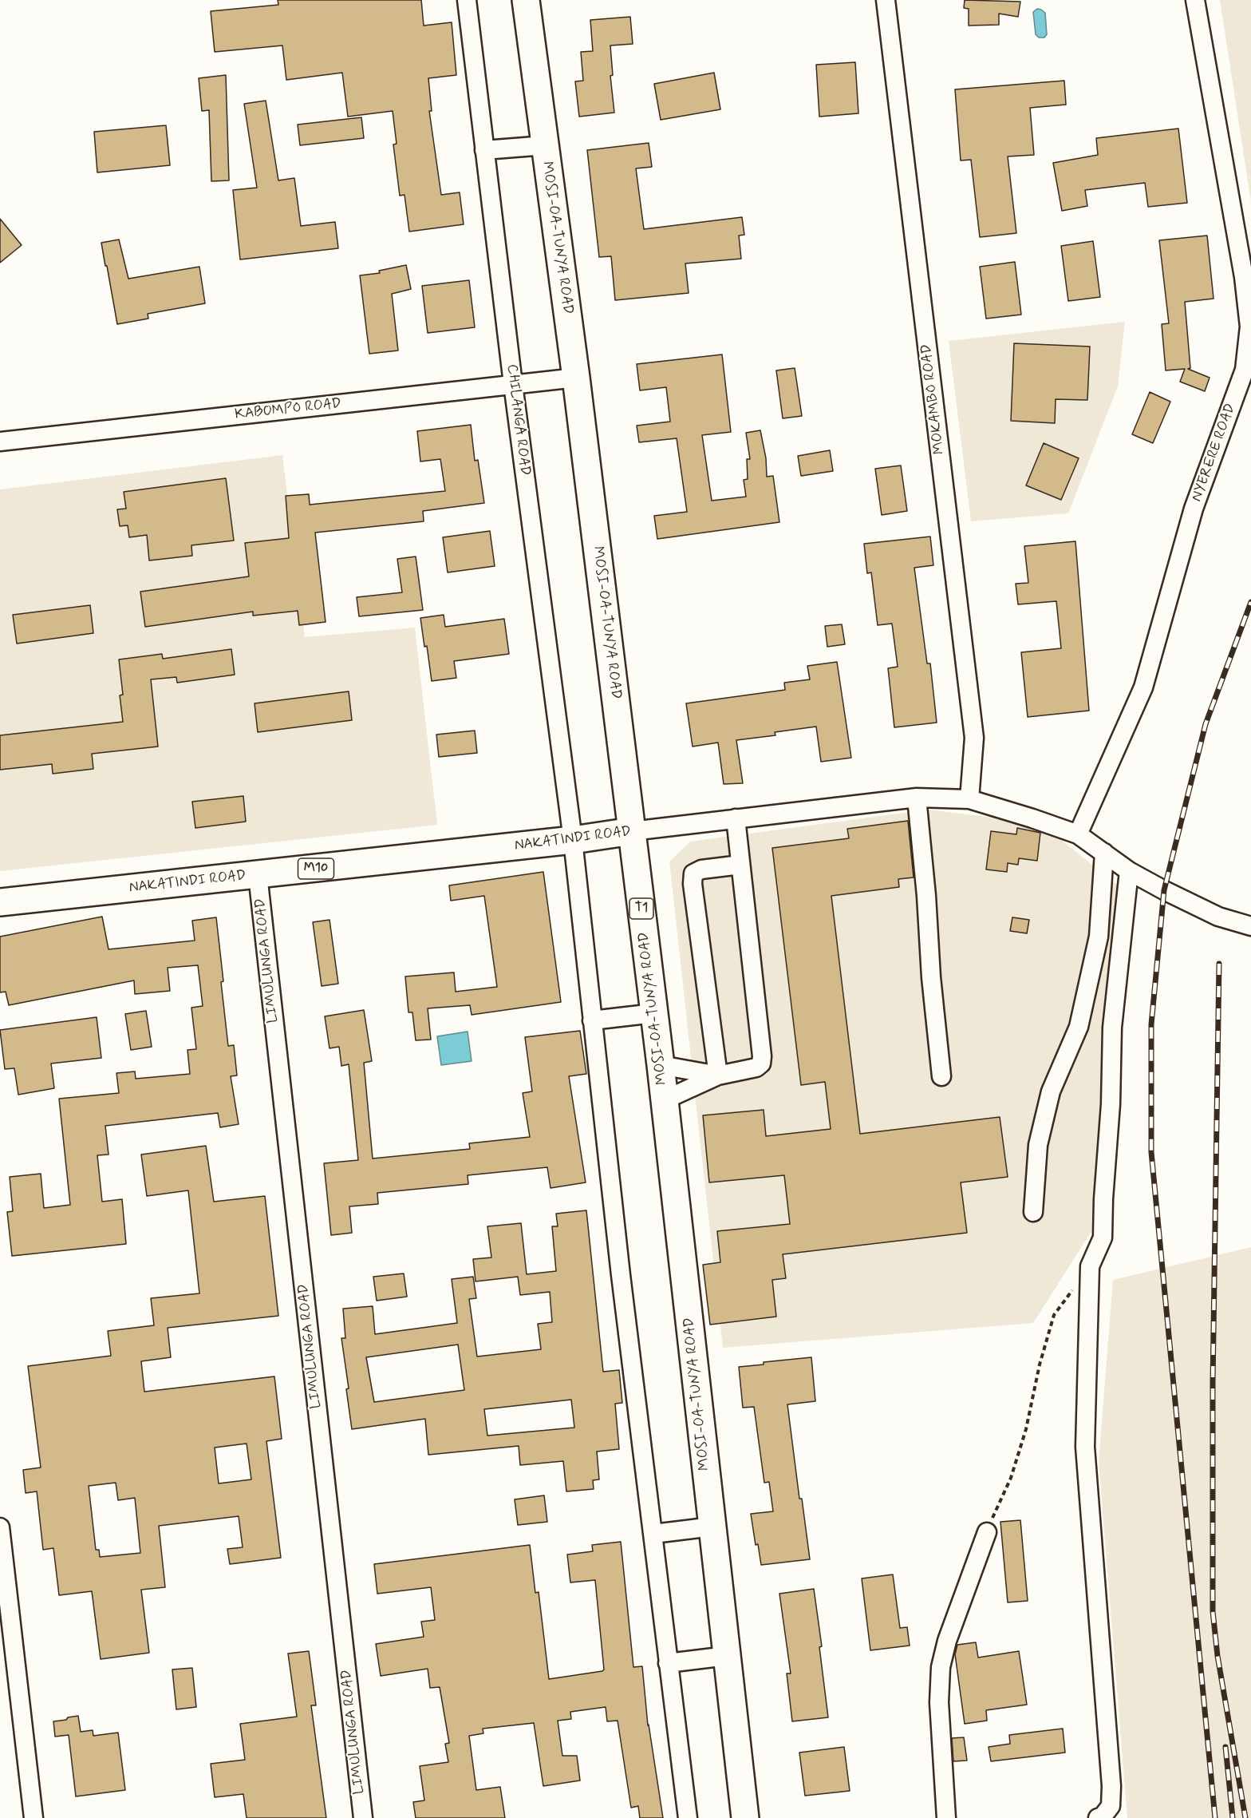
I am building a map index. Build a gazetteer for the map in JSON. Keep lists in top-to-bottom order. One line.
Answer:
{"streets":{"highway":["MOSI-OA-TUNYA ROAD","NAKATINDI ROAD","M10","T1"],"street":["MOKAMBO ROAD","KABOMPO ROAD","CHILANGA ROAD","NYERERE ROAD","LIMULUNGA ROAD"]},"crossings":[["MOSI-OA-TUNYA ROAD","KABOMPO ROAD"],["MOSI-OA-TUNYA ROAD","NAKATINDI ROAD"],["MOKAMBO ROAD","NAKATINDI ROAD"],["KABOMPO ROAD","CHILANGA ROAD"],["CHILANGA ROAD","NAKATINDI ROAD"],["NYERERE ROAD","NAKATINDI ROAD"],["NAKATINDI ROAD","LIMULUNGA ROAD"]]}
